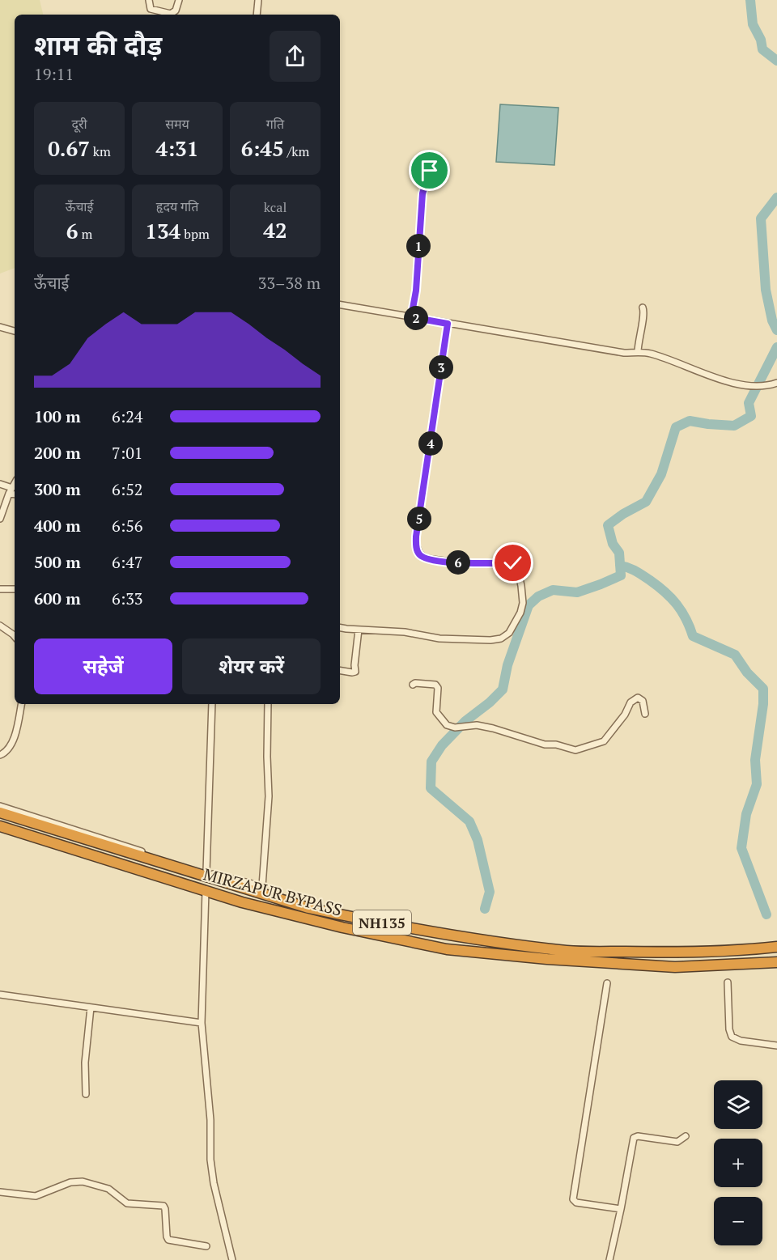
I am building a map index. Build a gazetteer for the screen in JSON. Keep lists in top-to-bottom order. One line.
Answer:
{"streets":{"highway":["MIRZAPUR BYPASS","NH135"]},"page":{"heading":["शाम की दौड़","19:11"],"stats":[["दूरी","0.67 km"],["समय","4:31"],["गति","6:45 /km"],["ऊँचाई","6 m"],["हृदय गति","134 bpm"],["kcal","42"]],"pins":["1","2","3","4","5","6"],"chart":["ऊँचाई","33–38 m"],"list":[{"name":"100 m","note":"6:24"},{"name":"200 m","note":"7:01"},{"name":"300 m","note":"6:52"},{"name":"400 m","note":"6:56"},{"name":"500 m","note":"6:47"},{"name":"600 m","note":"6:33"}],"buttons":["सहेजें","शेयर करें"],"map_buttons":["+","−"]}}
